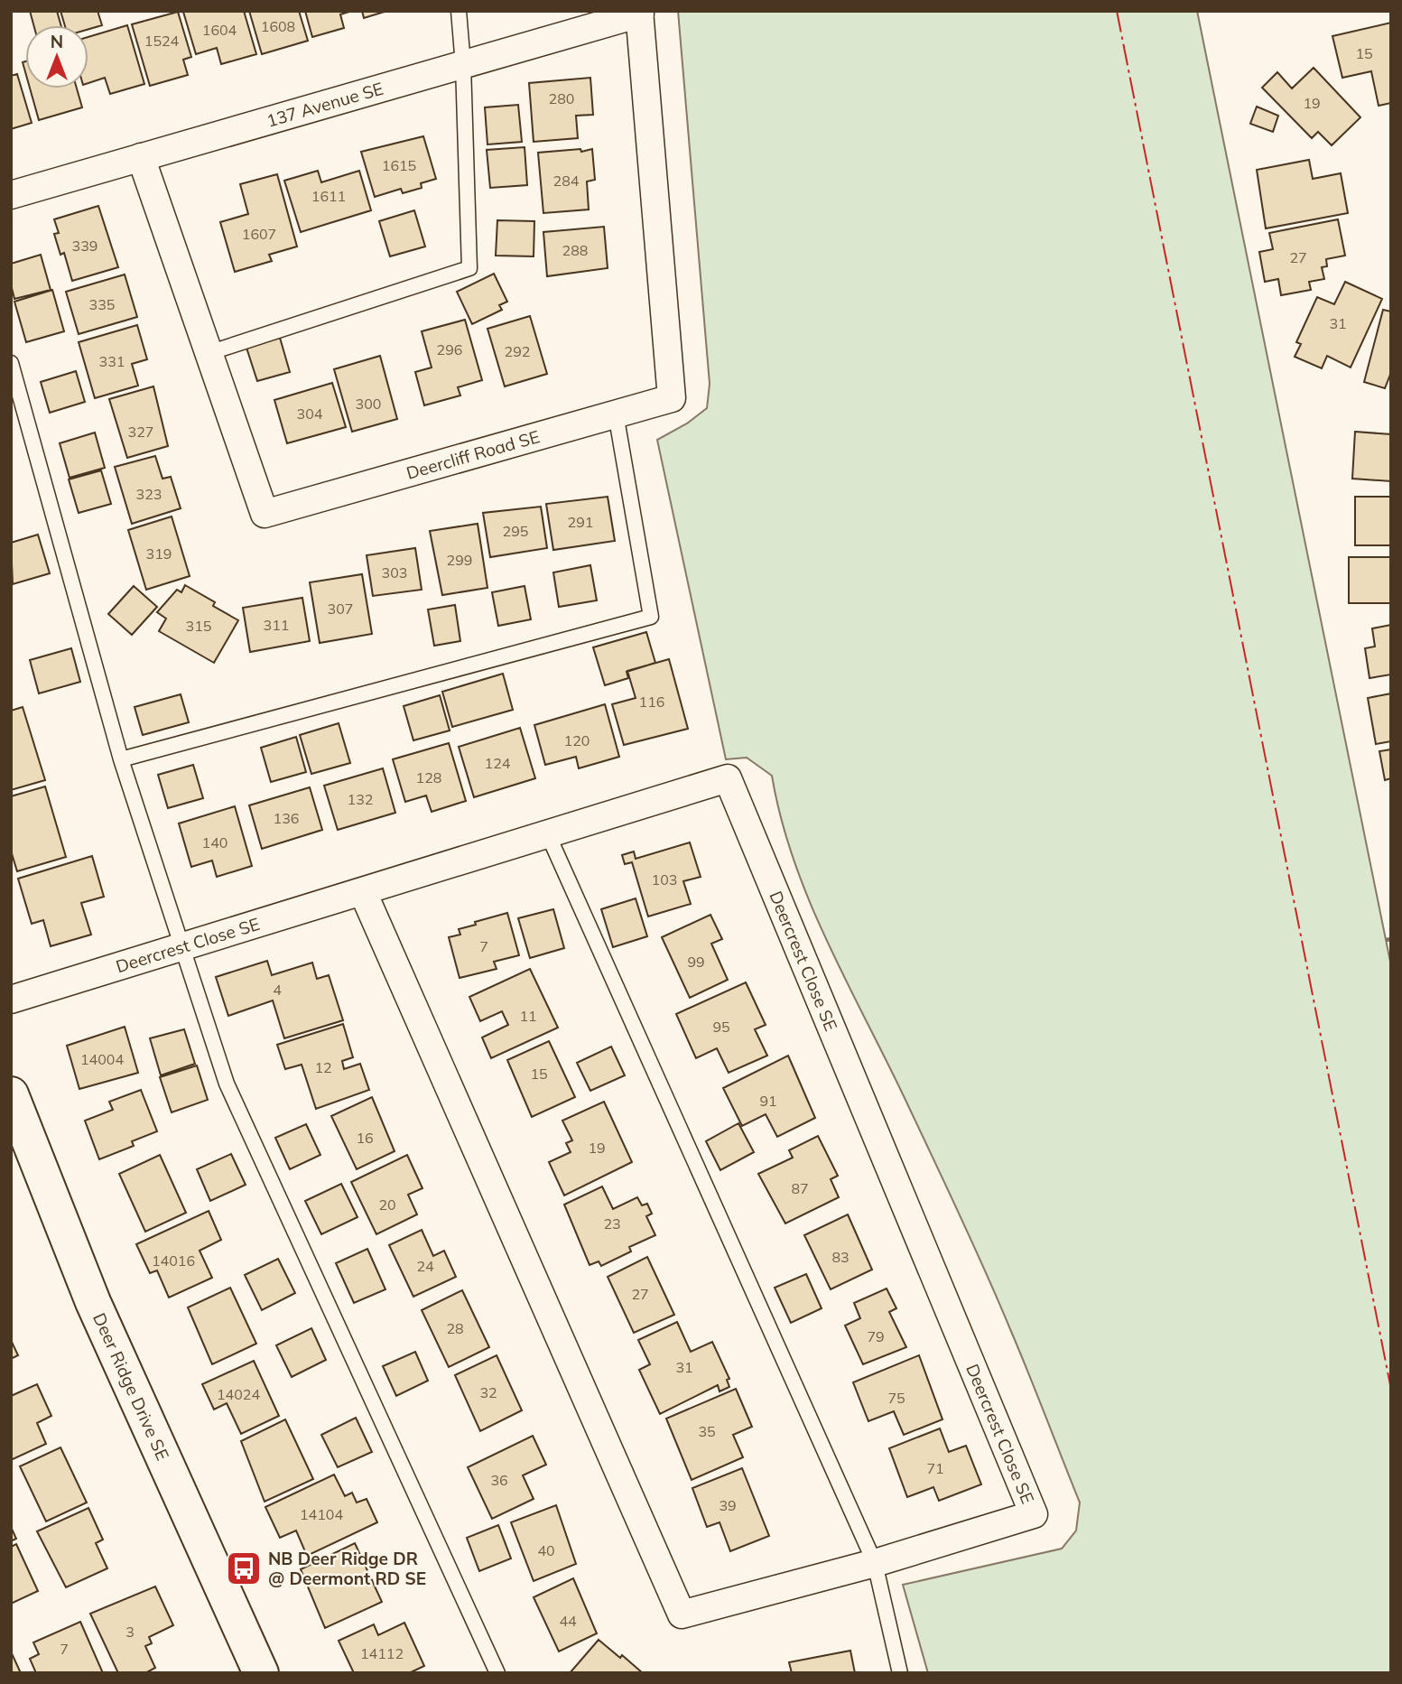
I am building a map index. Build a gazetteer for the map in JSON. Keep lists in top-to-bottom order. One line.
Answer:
{"streets":{"street":["137 Avenue SE","Deercliff Road SE","Deercrest Close SE","Deer Ridge Drive SE"]},"crossings":[["137 Avenue SE","Deercliff Road SE"]],"places":{"bus stop":["NB Deer Ridge DR @ Deermont RD SE"]},"house_numbers":["1608","1604","1524","15","280","19","1615","284","1611","1607","339","288","27","335","31","296","292","331","300","304","327","323","291","295","319","299","303","307","311","315","116","120","124","128","132","136","140","103","7","99","4","11","95","14004","12","15","91","16","19","87","20","23","83","14016","24","27","28","79","31","32","14024","75","35","71","36","39","14104","40","44","3","7","14112"],"north":"top"}
